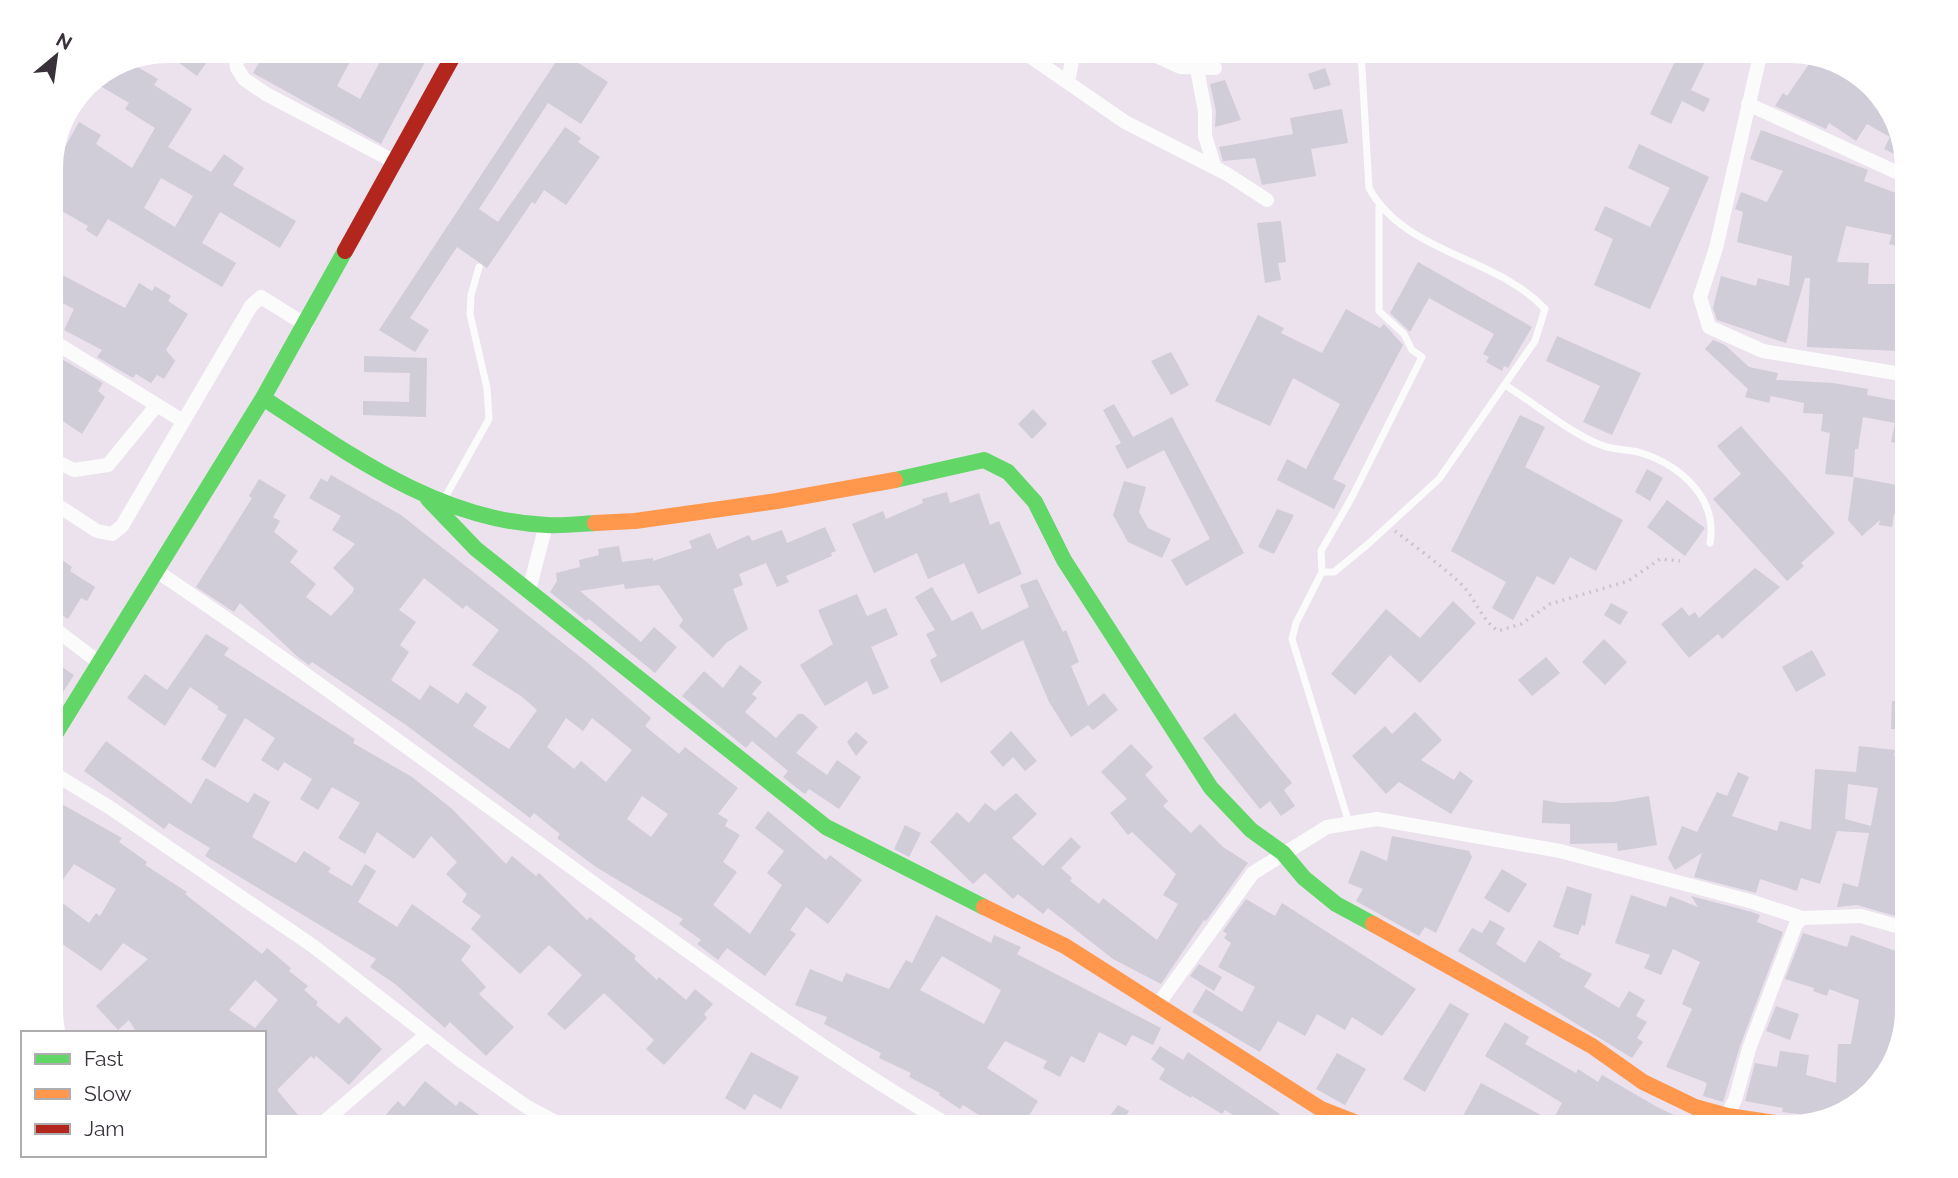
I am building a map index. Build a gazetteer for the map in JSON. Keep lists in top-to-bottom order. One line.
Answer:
{"legend":["Fast","Slow","Jam"],"north":"top right"}
